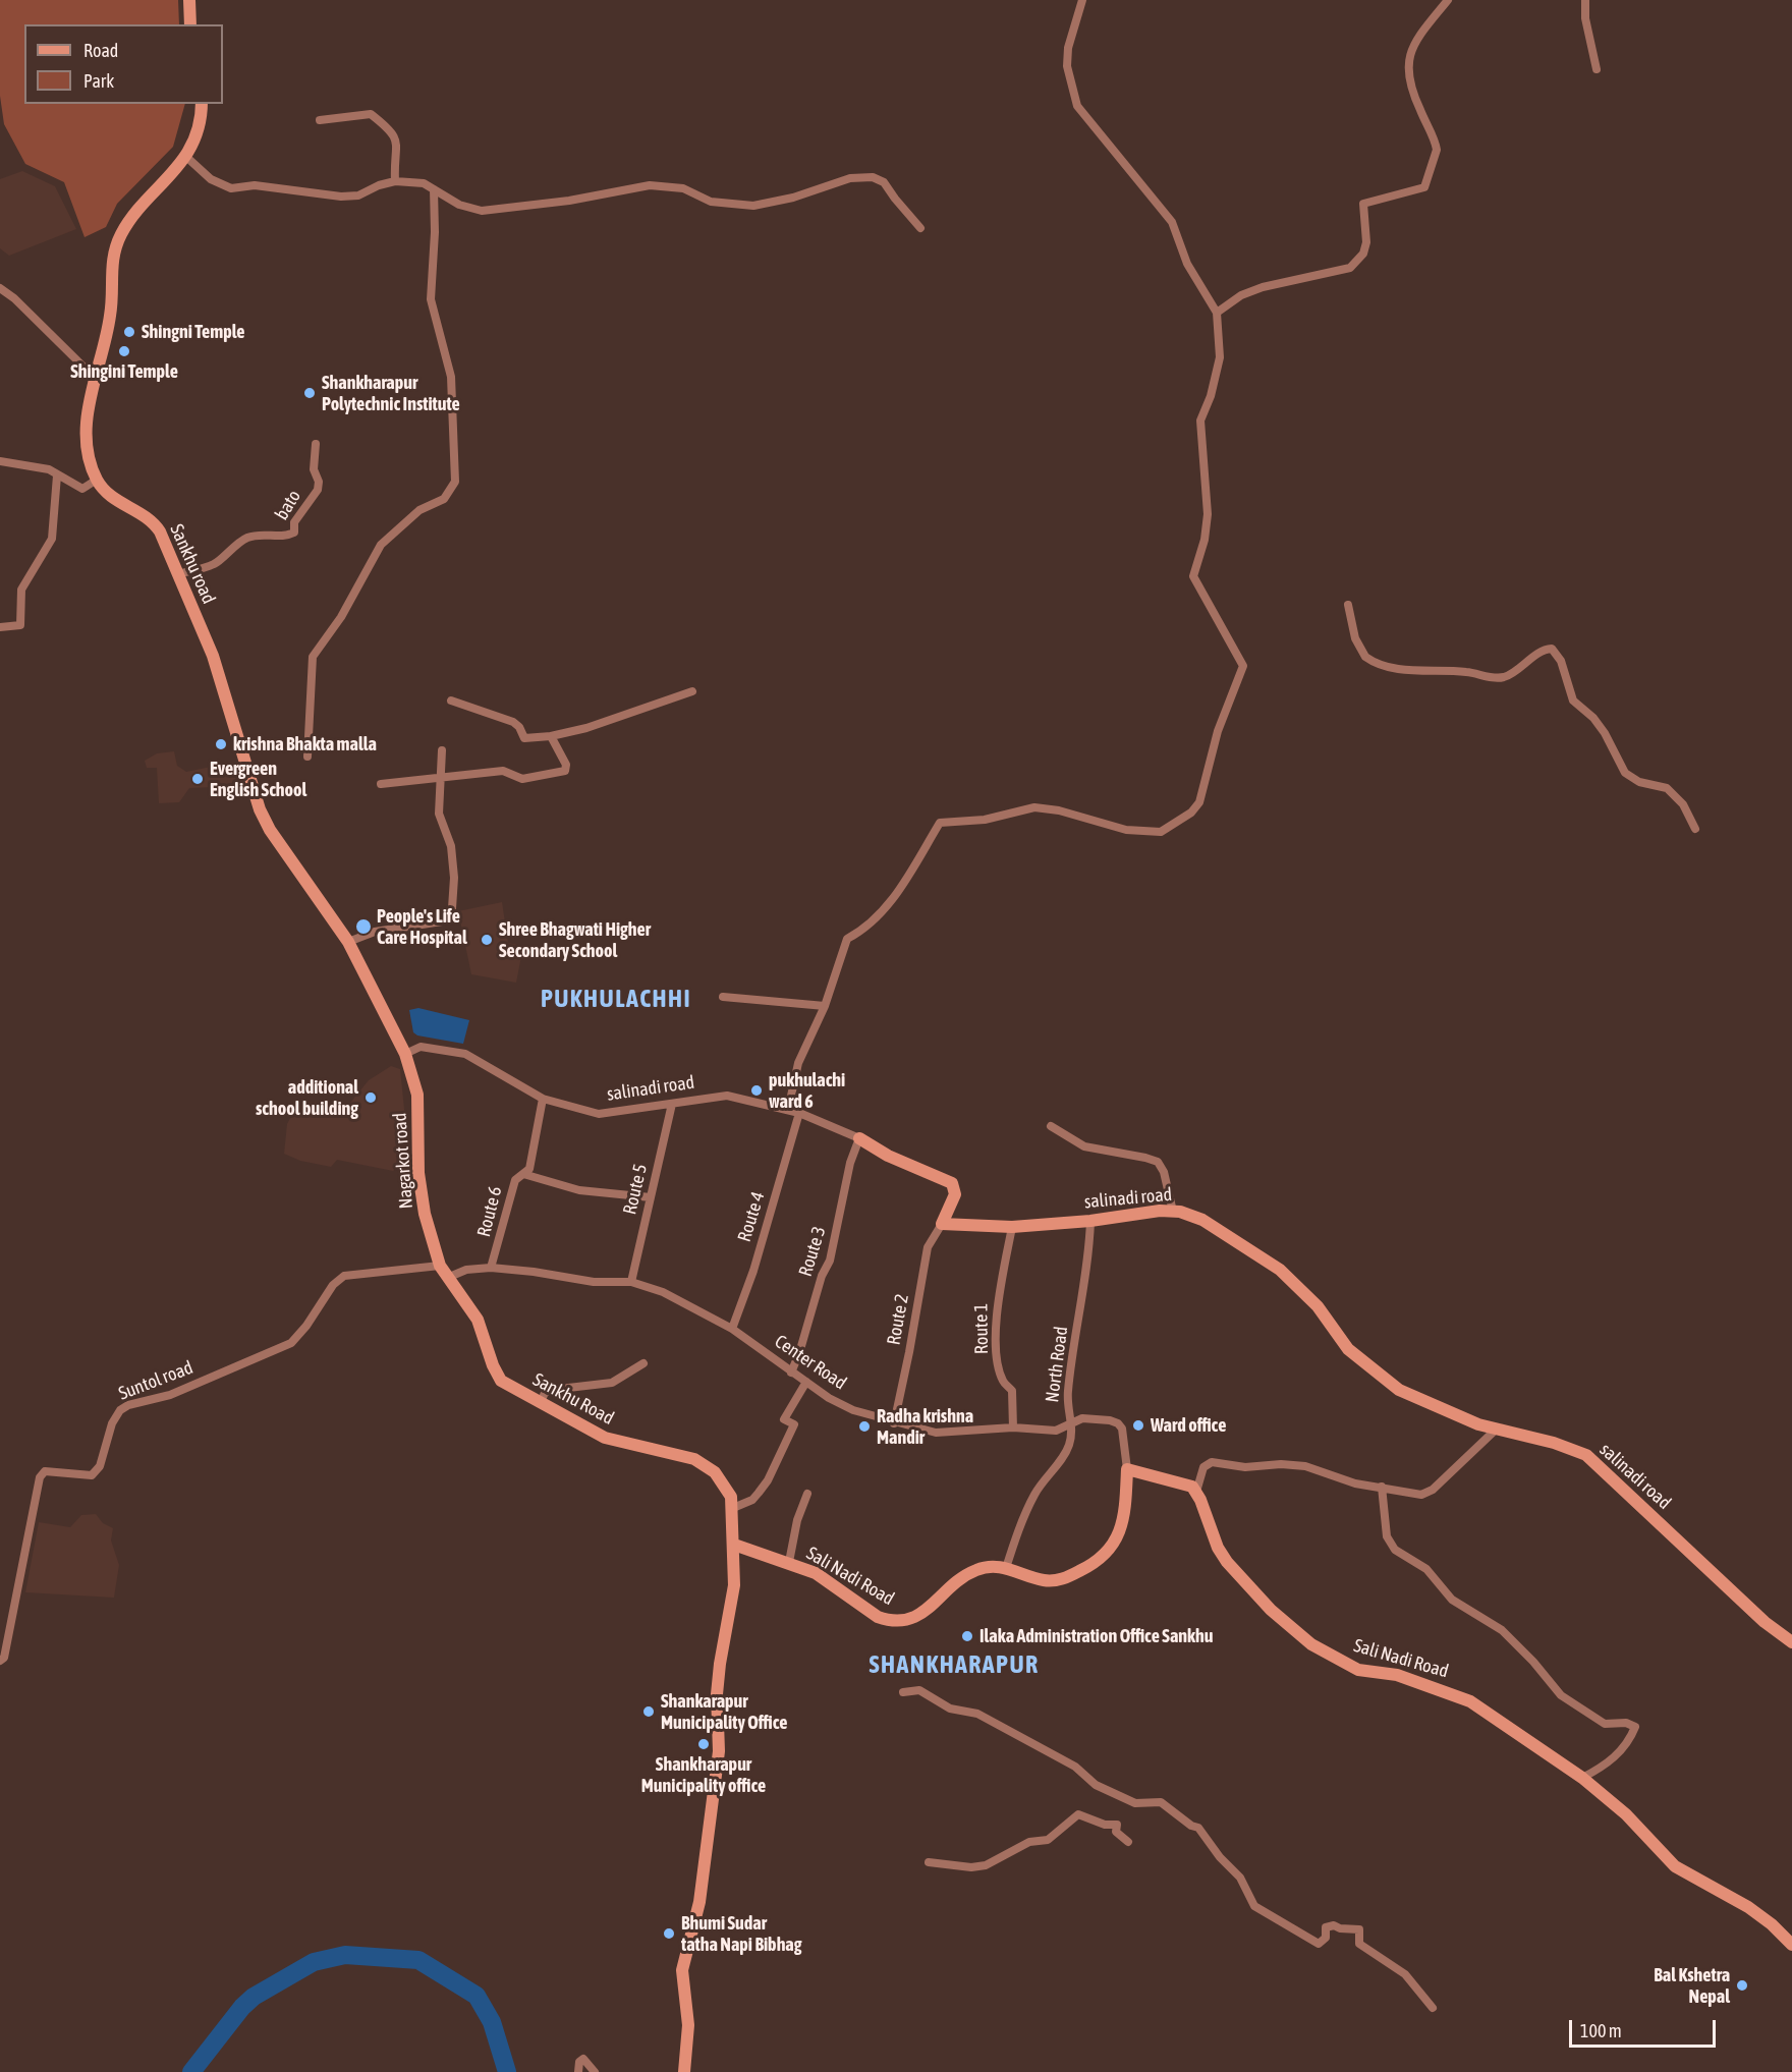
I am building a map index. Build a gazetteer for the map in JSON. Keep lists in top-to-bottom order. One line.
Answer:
{"streets":{"main road":["Sankhu road","salinadi road","Nagarkot road","Sankhu Road","Sali Nadi Road"],"street":["bato","Route 5","Route 6","Route 4","Route 3","Route 2","Route 1","Center Road","North Road","Suntol road"]},"crossings":[["bato","Sankhu road"],["Sankhu road","salinadi road"],["Sankhu road","Nagarkot road"],["salinadi road","Nagarkot road"],["salinadi road","Route 5"],["salinadi road","Route 6"],["salinadi road","Route 4"],["salinadi road","Route 3"],["salinadi road","Route 2"],["salinadi road","Route 1"],["salinadi road","North Road"],["Nagarkot road","Suntol road"],["Nagarkot road","Sankhu Road"],["Route 5","Center Road"],["Route 6","Center Road"],["Route 4","Center Road"],["Route 3","Center Road"],["Route 2","Center Road"],["Route 1","Center Road"],["Center Road","North Road"],["Center Road","Sankhu Road"],["Center Road","Sali Nadi Road"],["North Road","Sali Nadi Road"],["Suntol road","Sankhu Road"],["Sankhu Road","Sali Nadi Road"]],"districts":["PUKHULACHHI","SHANKHARAPUR"],"places":["Shingni Temple","Shingini Temple","Shankharapur Polytechnic Institute","krishna Bhakta malla","Evergreen English School","People's Life Care Hospital","Shree Bhagwati Higher Secondary School","pukhulachi ward 6","additional school building","Ward office","Radha krishna Mandir","Ilaka Administration Office Sankhu","Shankarapur Municipality Office","Shankharapur Municipality office","Bhumi Sudar tatha Napi Bibhag","Bal Kshetra Nepal"],"legend":["Road","Park"],"scale_bar":"100 m"}
